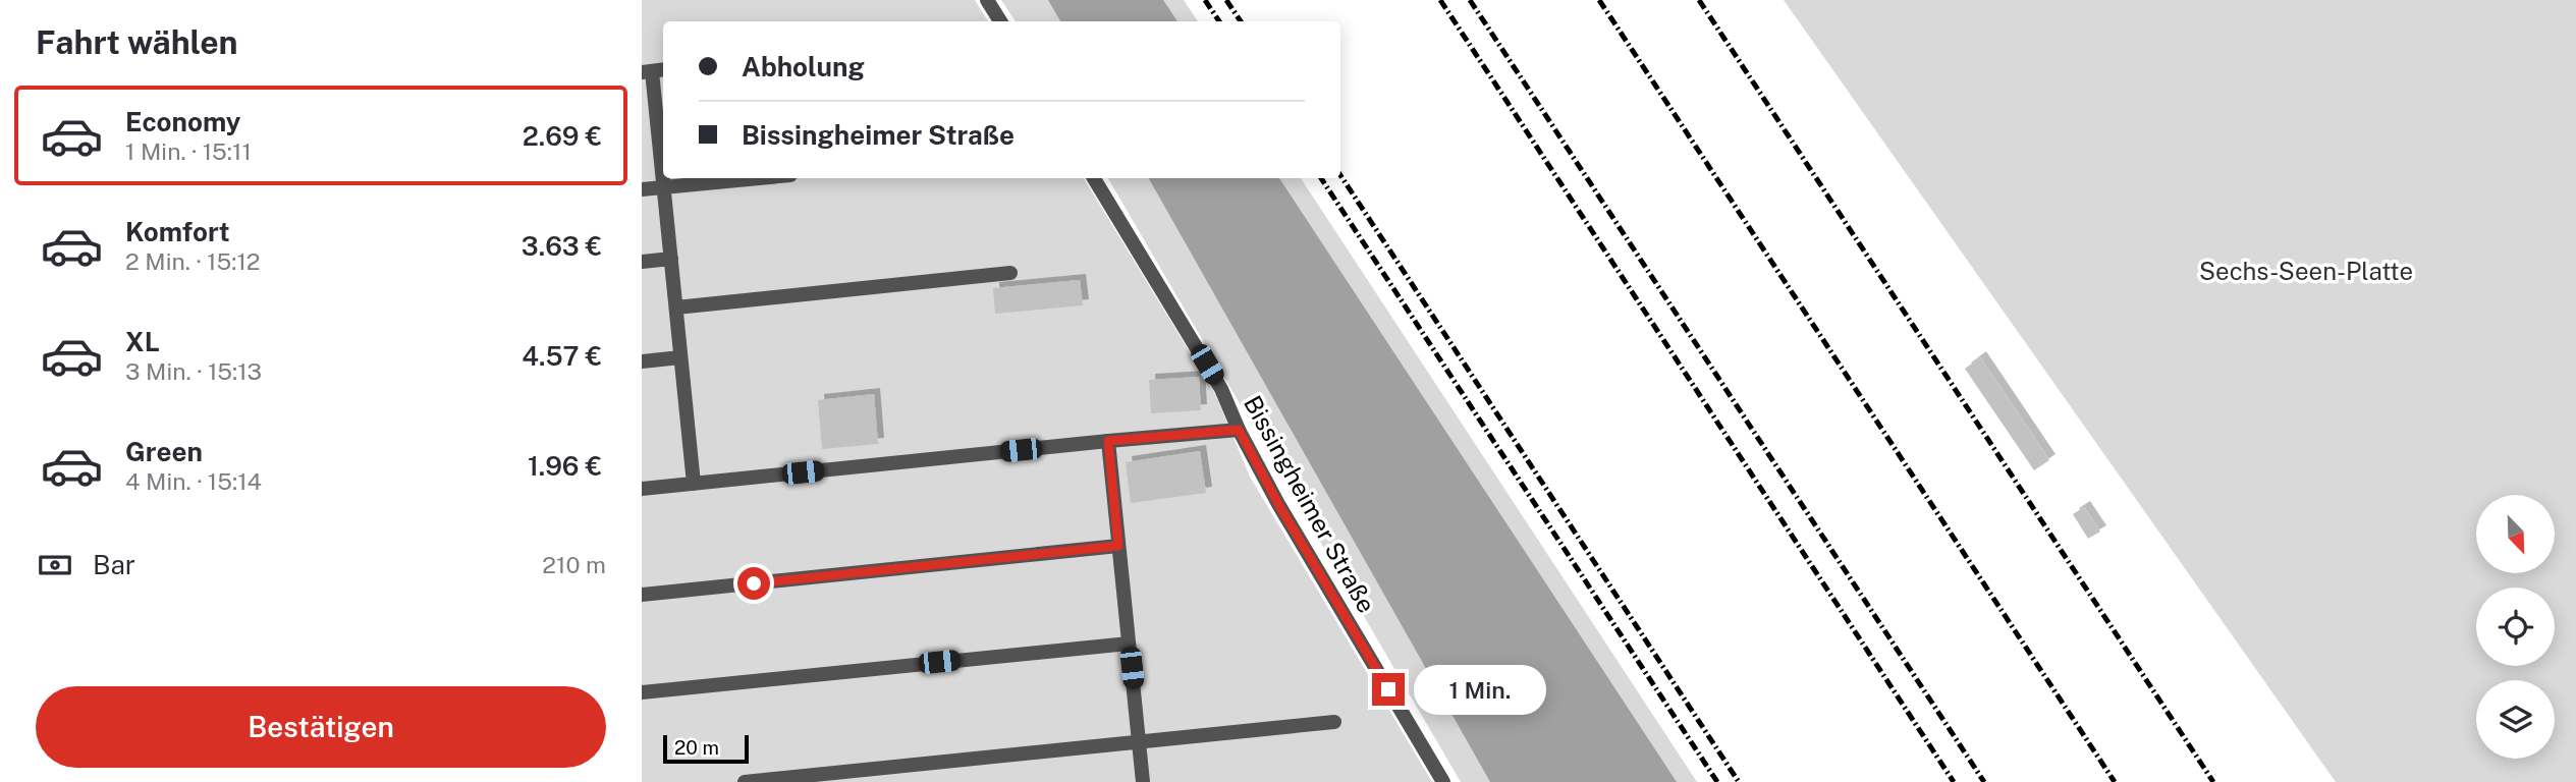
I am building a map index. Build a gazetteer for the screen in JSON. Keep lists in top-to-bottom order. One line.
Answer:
{"streets":{"street":["Bissingheimer Straße"]},"parks":["Sechs-Seen-Platte"],"scale_bar":"20 m","north":"bottom right","page":{"heading":"Fahrt wählen","banner":["Abholung","Bissingheimer Straße"],"list":[{"name":"Economy","note":"1 Min. · 15:11","value":"2.69 €"},{"name":"Komfort","note":"2 Min. · 15:12","value":"3.63 €"},{"name":"XL","note":"3 Min. · 15:13","value":"4.57 €"},{"name":"Green","note":"4 Min. · 15:14","value":"1.96 €"}],"pay":["Bar","210 m"],"bubble":"1 Min.","buttons":"Bestätigen","scale":"20 m"}}
